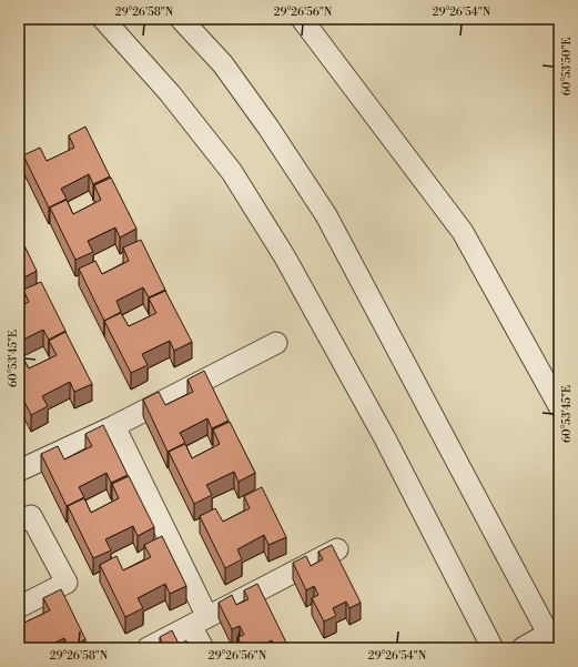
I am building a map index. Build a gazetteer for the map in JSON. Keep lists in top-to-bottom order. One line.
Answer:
{"coordinates":["29°26'58\"N","29°26'56\"N","29°26'54\"N","60°53'50\"E","60°53'45\"E"]}
